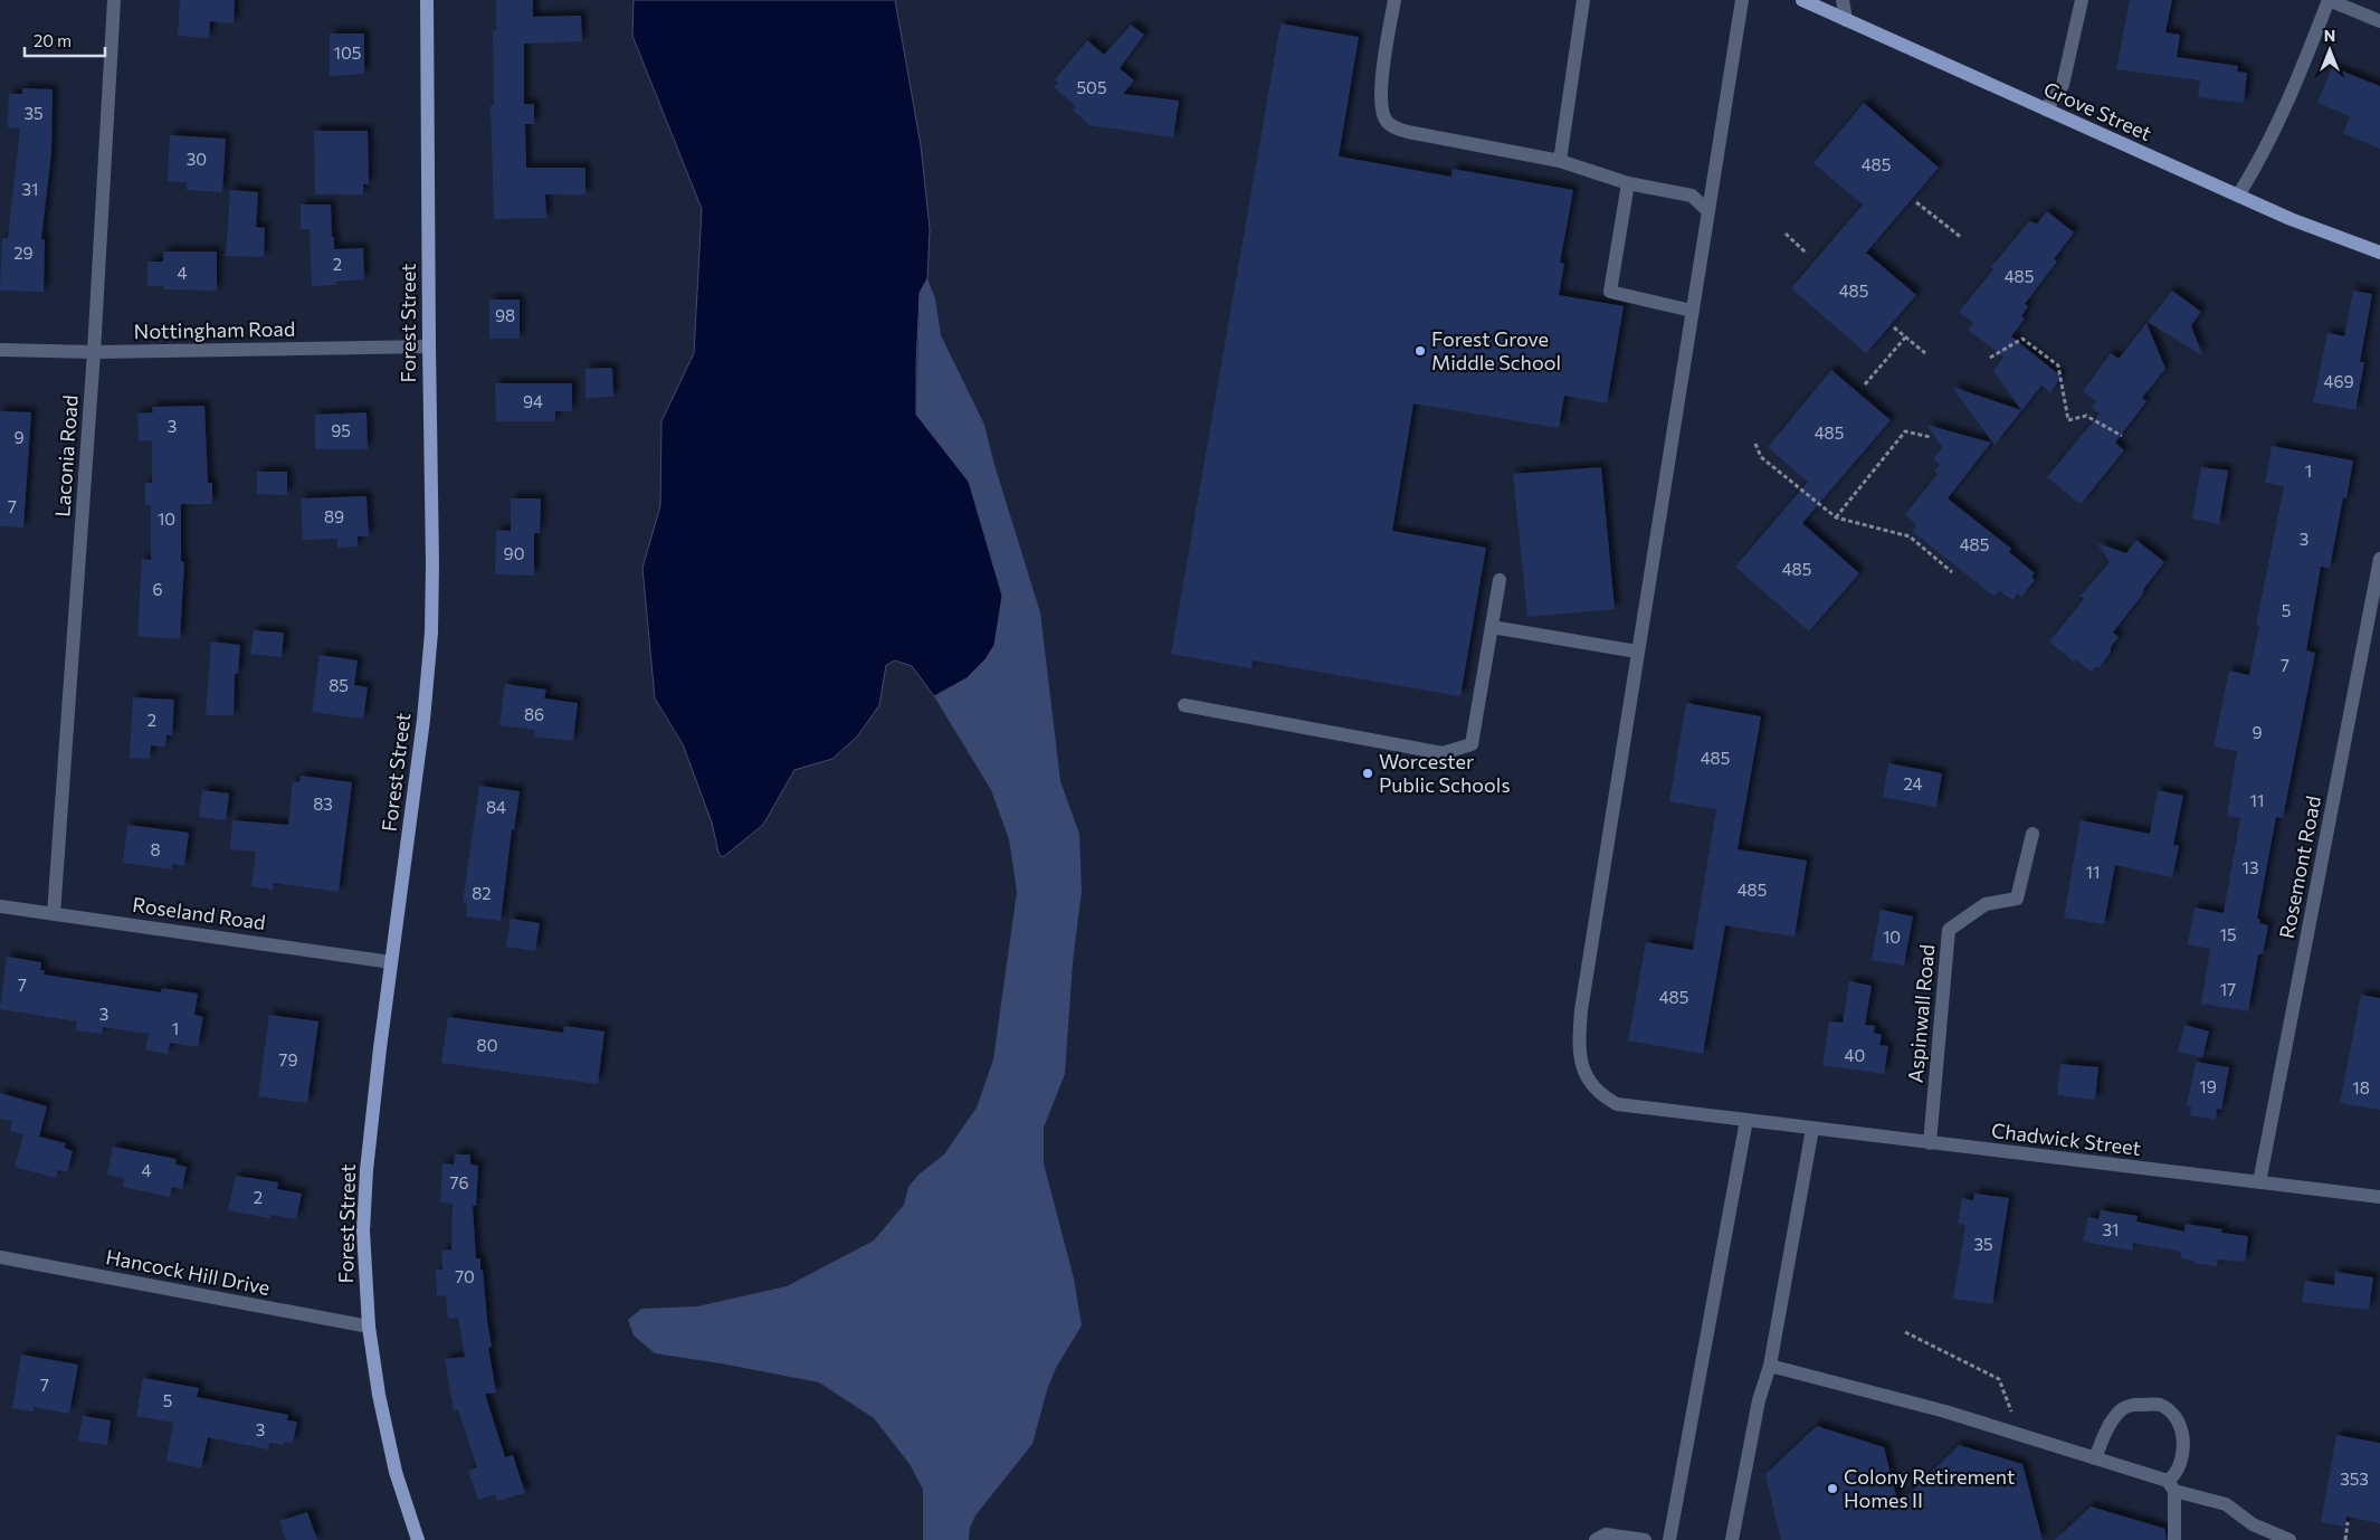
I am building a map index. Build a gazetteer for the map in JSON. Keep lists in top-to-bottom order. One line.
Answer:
{"streets":{"main road":["Grove Street","Forest Street"],"street":["Nottingham Road","Laconia Road","Rosemont Road","Roseland Road","Aspinwall Road","Chadwick Street","Hancock Hill Drive"]},"crossings":[["Forest Street","Nottingham Road"],["Forest Street","Roseland Road"],["Forest Street","Hancock Hill Drive"],["Nottingham Road","Laconia Road"],["Laconia Road","Roseland Road"],["Rosemont Road","Chadwick Street"],["Aspinwall Road","Chadwick Street"]],"places":["Forest Grove Middle School","Worcester Public Schools","Colony Retirement Homes II"],"house_numbers":["105","505","35","30","485","31","29","2","4","485","485","98","469","94","3","95","485","9","1","7","89","10","3","485","90","485","6","5","7","85","86","2","9","485","24","11","83","84","8","13","11","485","82","15","10","7","17","485","3","1","80","40","79","19","18","4","76","2","31","35","70","7","5","3","353"],"scale_bar":"20 m","north":"top"}
